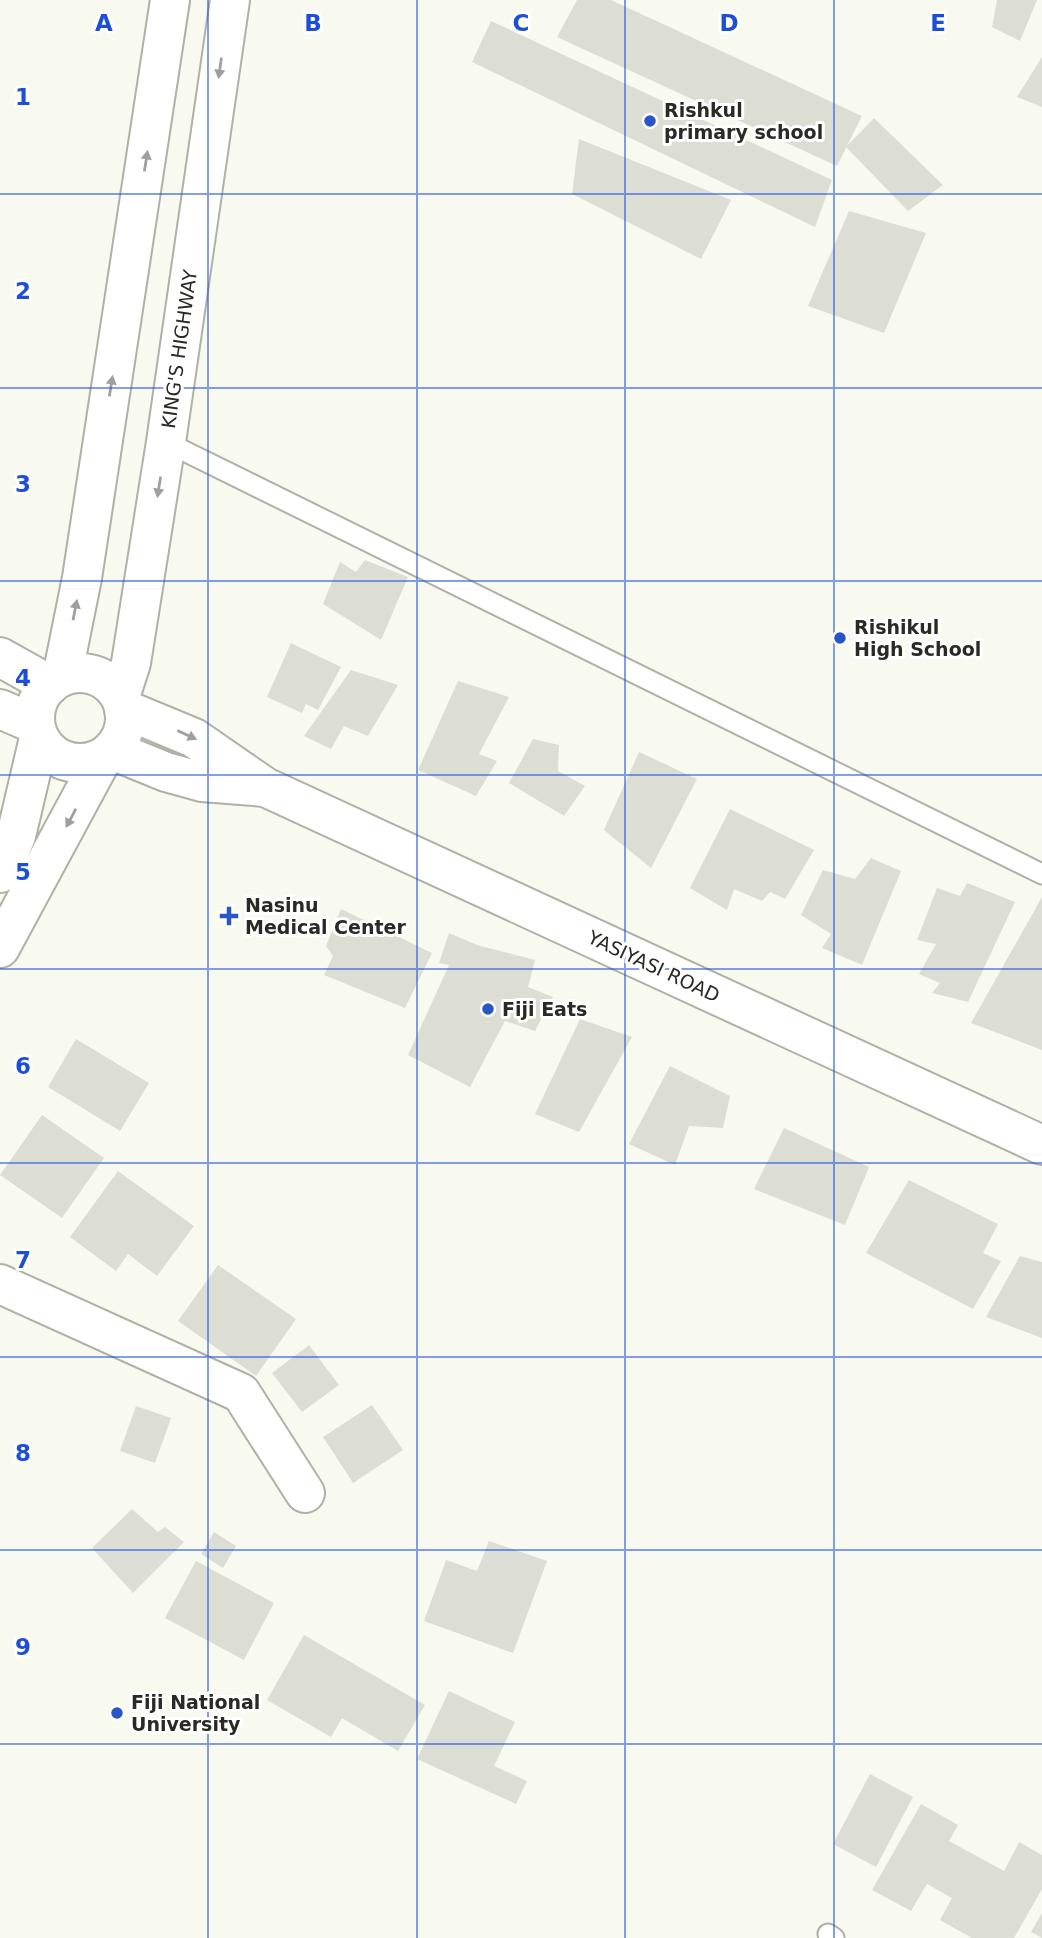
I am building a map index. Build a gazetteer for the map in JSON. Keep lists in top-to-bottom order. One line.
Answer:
{"streets":{"main road":["KING'S HIGHWAY","YASIYASI ROAD"]},"crossings":[["KING'S HIGHWAY","YASIYASI ROAD"]],"places":{"other":["Rishkul primary school","Rishikul High School","Fiji Eats","Fiji National University"],"health":["Nasinu Medical Center"]},"grid":{"columns":["A","B","C","D","E"],"rows":["1","2","3","4","5","6","7","8","9"]}}
